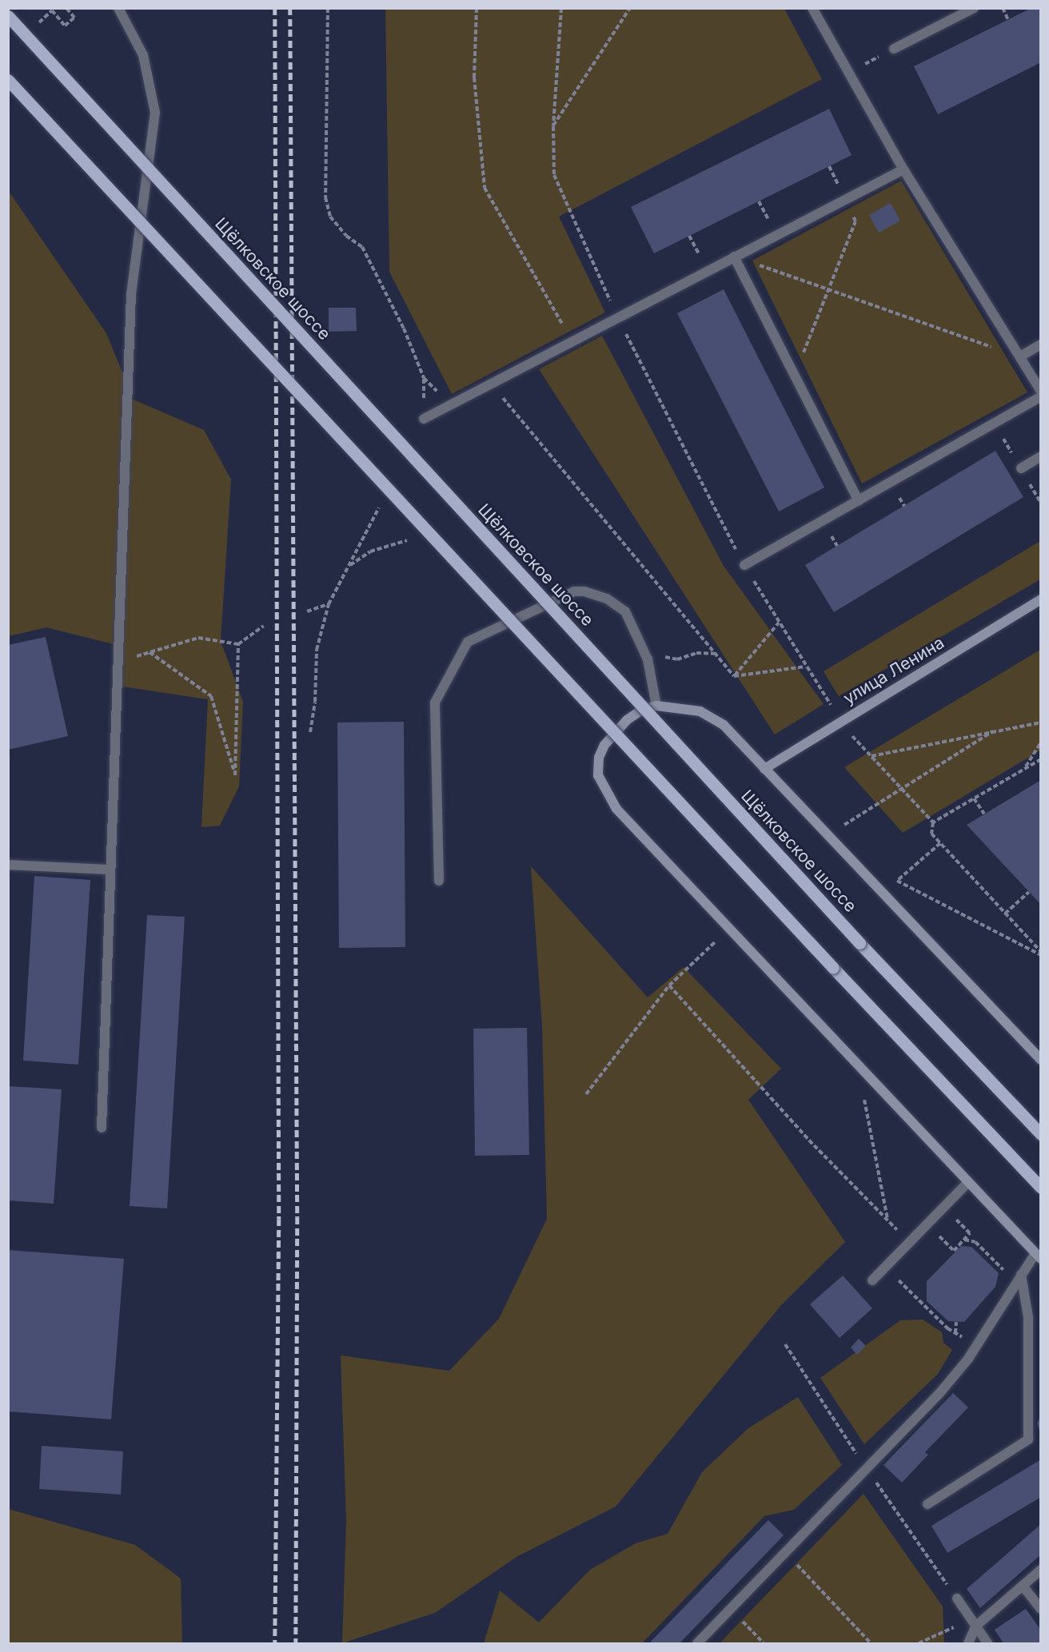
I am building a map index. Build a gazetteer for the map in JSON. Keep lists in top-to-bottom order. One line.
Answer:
{"streets":{"main road":["Щёлковское шоссе"],"street":["улица Ленина"]}}
